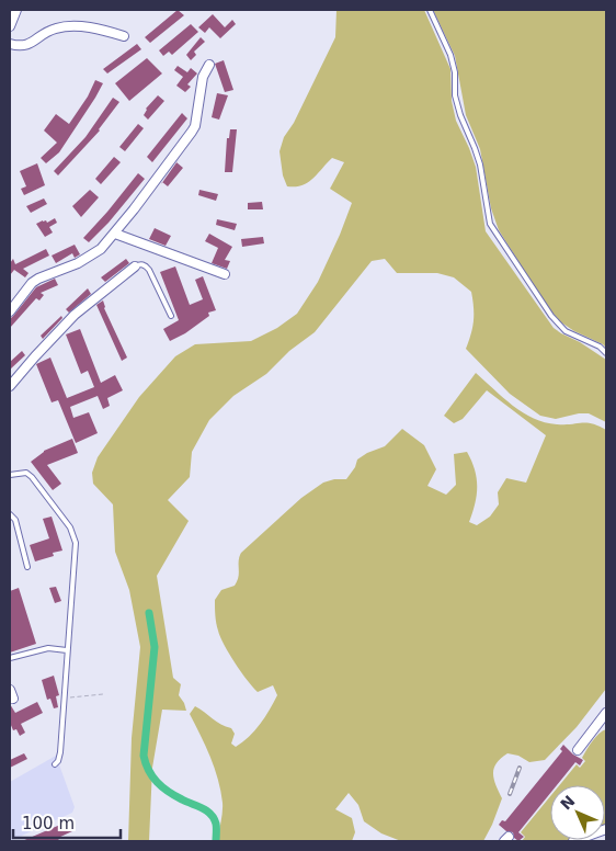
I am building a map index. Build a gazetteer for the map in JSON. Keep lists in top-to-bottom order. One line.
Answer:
{"scale_bar":"100 m","north":"top left"}
